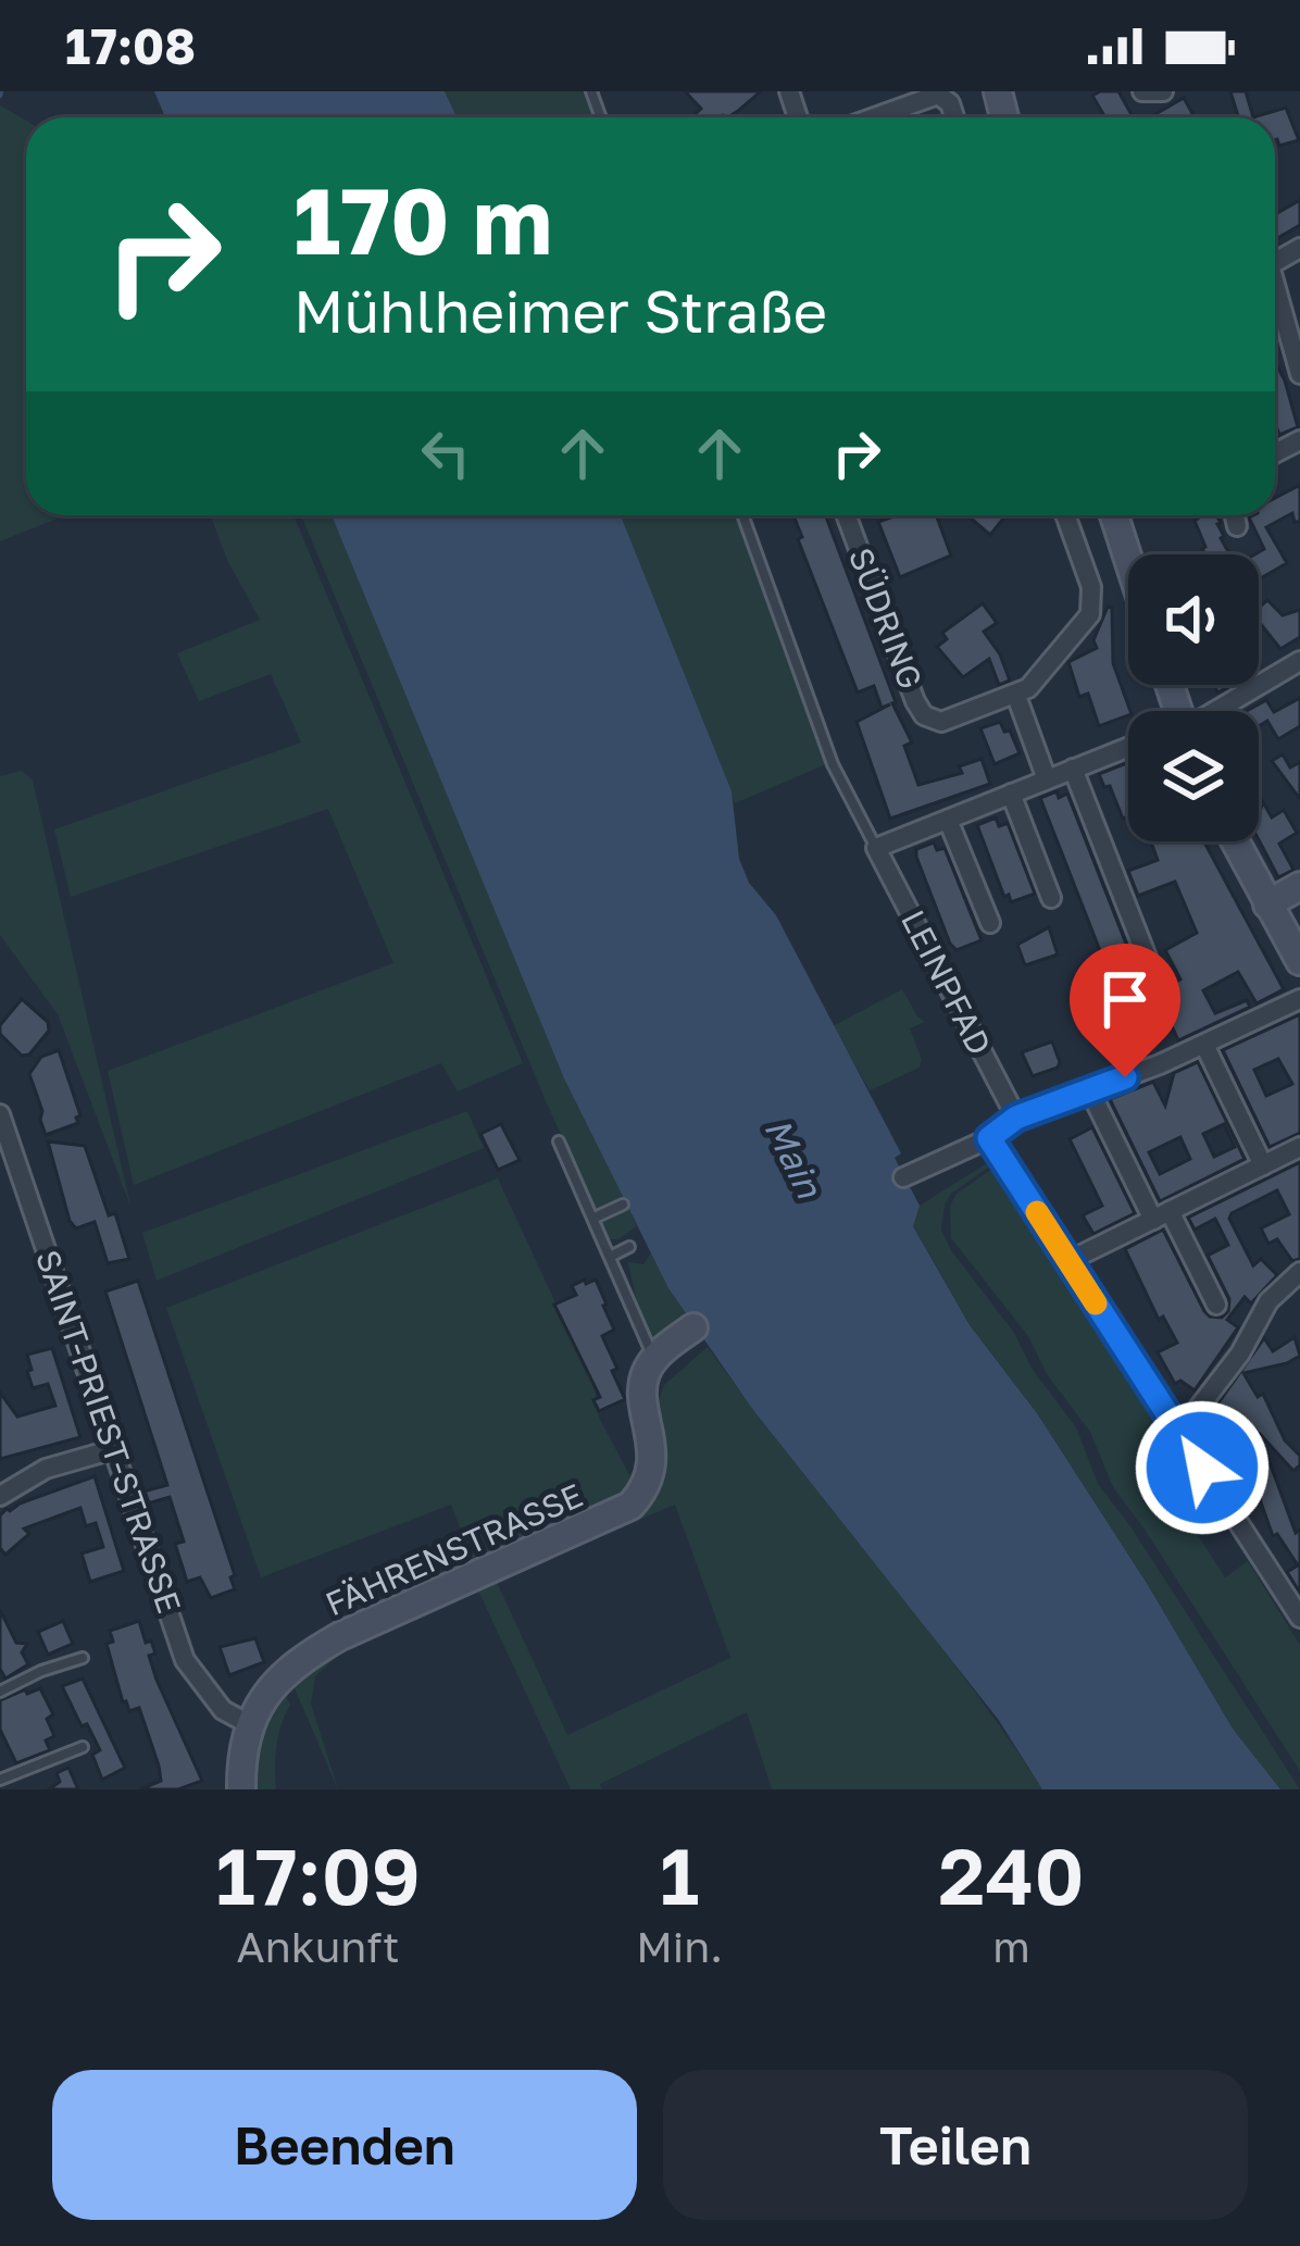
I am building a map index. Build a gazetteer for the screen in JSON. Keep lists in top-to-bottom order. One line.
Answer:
{"streets":{"street":["SÜDRING","LEINPFAD","SAINT-PRIEST-STRASSE","FÄHRENSTRASSE"]},"crossings":[["SAINT-PRIEST-STRASSE","FÄHRENSTRASSE"]],"water":["Main"],"page":{"status":"17:08","turn":["170 m","Mühlheimer Straße"],"eta":["17:09","Ankunft","1","Min.","240","m"],"buttons":["Beenden","Teilen"]}}
